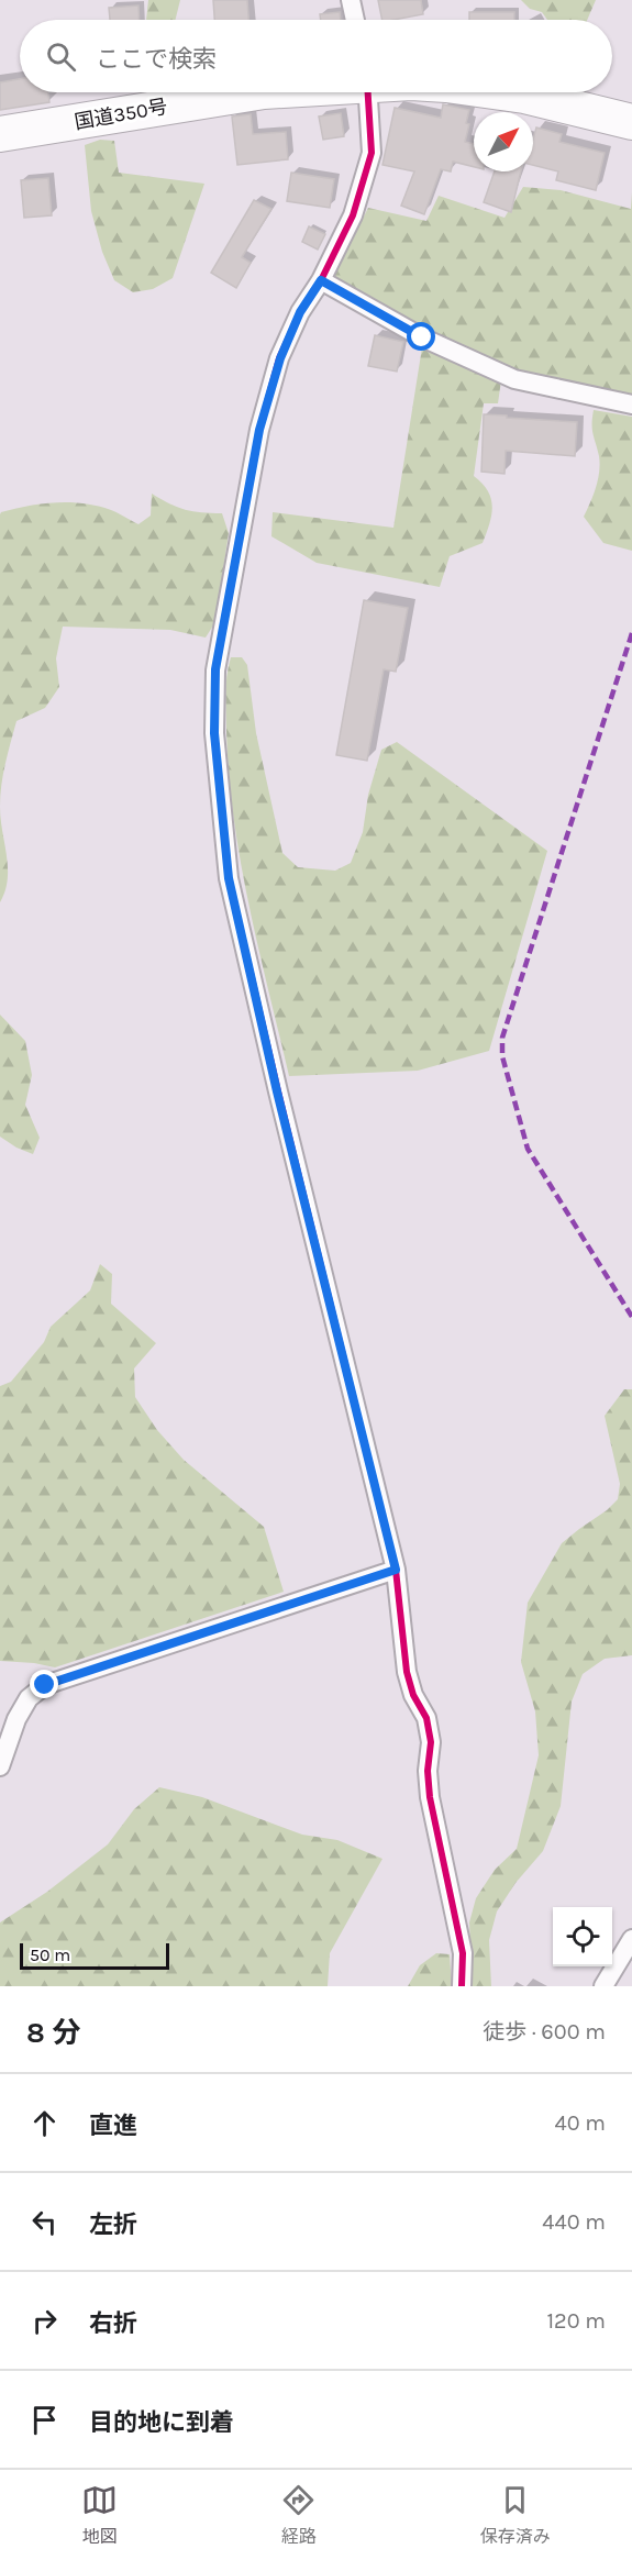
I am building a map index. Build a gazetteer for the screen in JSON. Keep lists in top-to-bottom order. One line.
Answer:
{"streets":{"highway":["国道350号"]},"scale_bar":"50 m","north":"top right","page":{"search":"ここで検索","scale":"50 m","heading":["8 分","徒歩 · 600 m"],"list":[["直進","40 m"],["左折","440 m"],["右折","120 m"],"目的地に到着"],"nav":["地図","経路","保存済み"]}}
